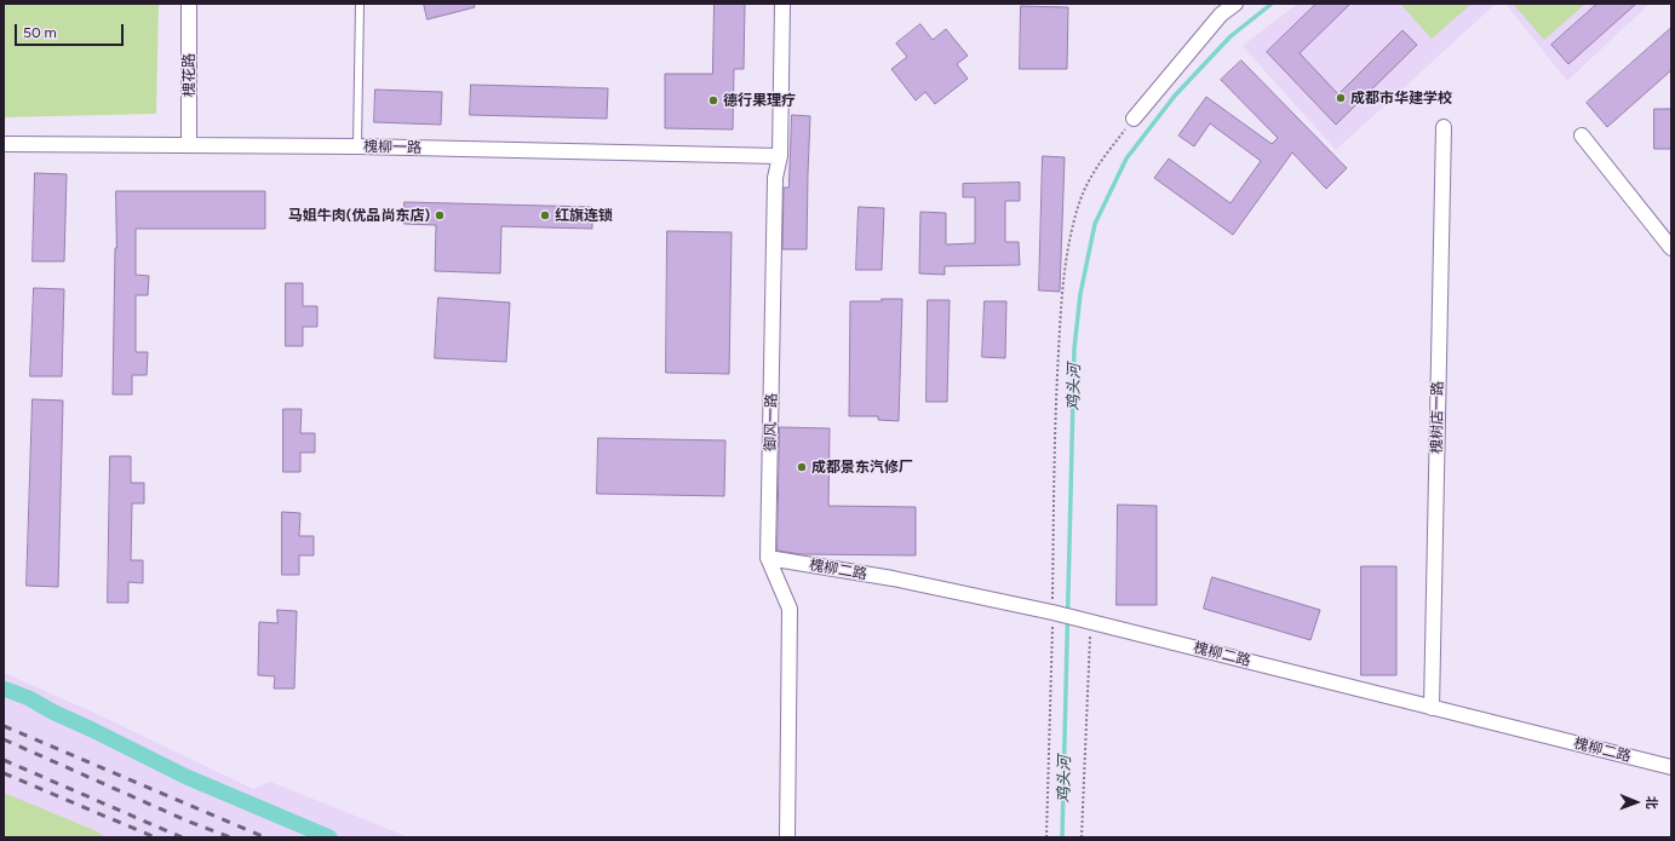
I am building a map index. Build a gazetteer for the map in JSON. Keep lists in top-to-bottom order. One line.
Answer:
{"streets":{"street":["槐花路","槐柳一路","槐树店一路","御风一路","槐柳二路"]},"crossings":[["槐花路","槐柳一路"],["槐柳一路","御风一路"],["槐树店一路","槐柳二路"],["御风一路","槐柳二路"]],"water":["鸡头河"],"places":["成都市华建学校","德行果理疗","马姐牛肉(优品尚东店)","红旗连锁","成都景东汽修厂"],"scale_bar":"50 m","north":"right"}
